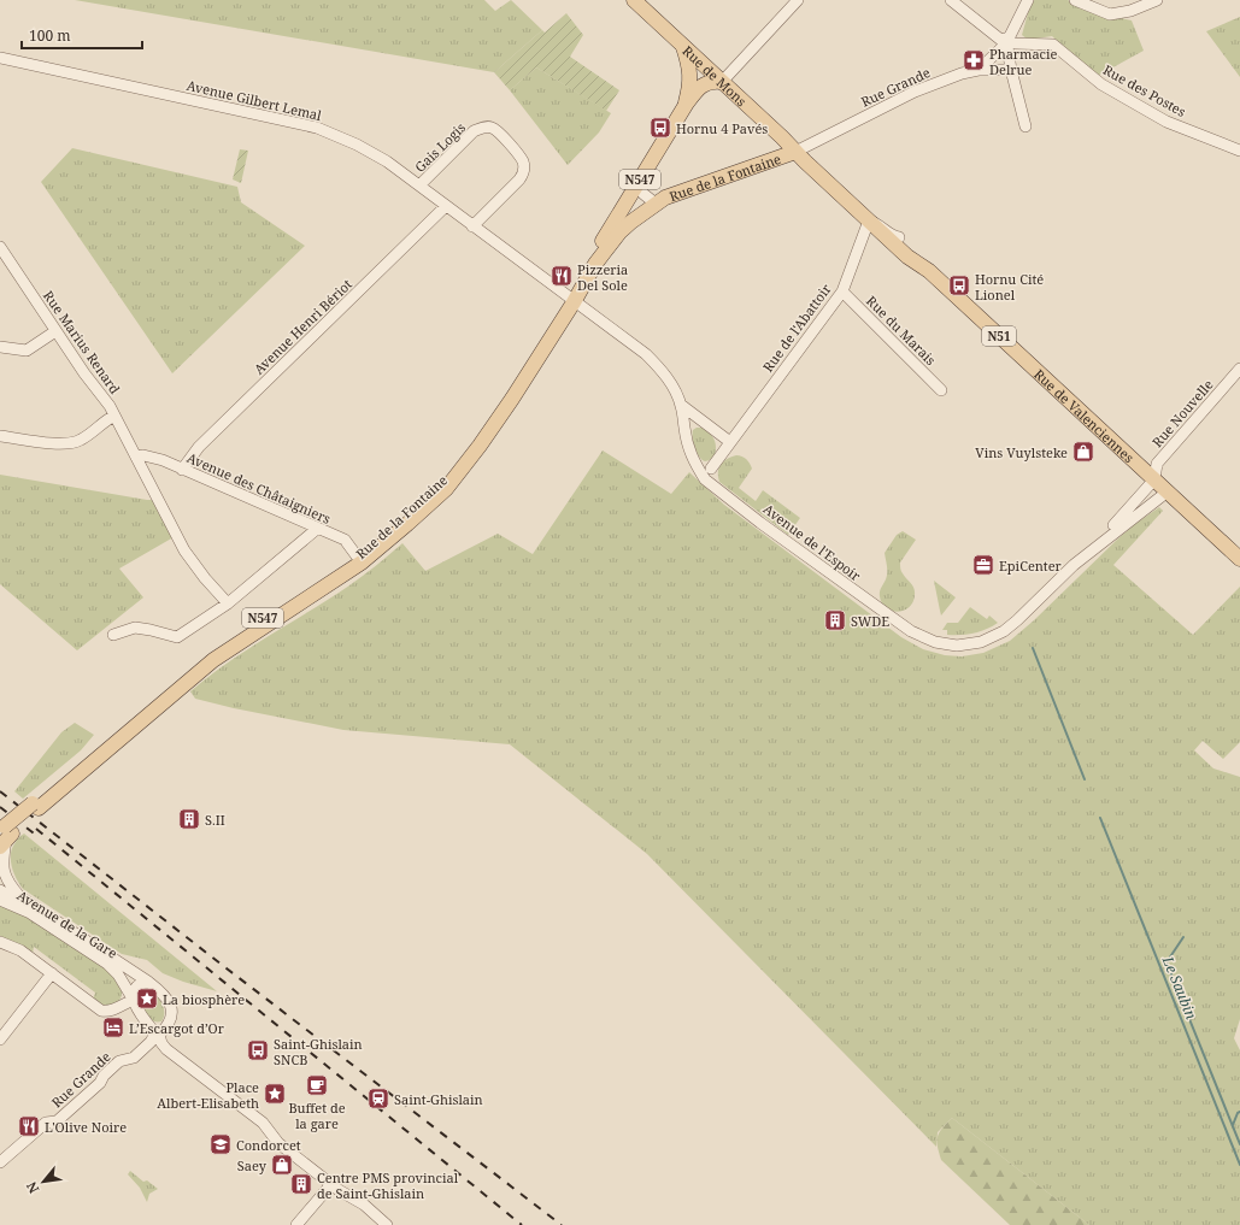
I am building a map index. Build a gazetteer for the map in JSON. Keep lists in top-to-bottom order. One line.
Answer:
{"streets":{"main road":["Rue de Mons","Rue de la Fontaine","N547","N51","Rue de Valenciennes"],"street":["Rue Grande","Rue des Postes","Avenue Gilbert Lemal","Gais Logis","Avenue Henri Bériot","Rue de l'Abattoir","Rue du Marais","Rue Marius Renard","Rue Nouvelle","Avenue des Châtaigniers","Avenue de l'Espoir","Avenue de la Gare"]},"crossings":[["Rue de Mons","Rue Grande"],["Rue de Mons","Rue de la Fontaine"],["Rue de Mons","Rue de Valenciennes"],["Rue Grande","Rue des Postes"],["Rue Grande","Rue de la Fontaine"],["Rue Grande","Rue de Valenciennes"],["Rue Grande","Avenue de la Gare"],["Avenue Gilbert Lemal","Gais Logis"],["Avenue Gilbert Lemal","Rue de la Fontaine"],["Avenue Gilbert Lemal","Avenue Henri Bériot"],["Avenue Gilbert Lemal","Avenue de l'Espoir"],["Rue de la Fontaine","N547"],["Rue de la Fontaine","Rue de Valenciennes"],["Rue de la Fontaine","Avenue des Châtaigniers"],["Rue de la Fontaine","Avenue de l'Espoir"],["Rue de la Fontaine","Avenue de la Gare"],["Avenue Henri Bériot","Avenue des Châtaigniers"],["Rue de l'Abattoir","Rue du Marais"],["Rue de l'Abattoir","Rue de Valenciennes"],["Rue Marius Renard","Avenue des Châtaigniers"],["Rue Nouvelle","Rue de Valenciennes"],["Rue Nouvelle","Avenue de l'Espoir"]],"water":["Le Saubin"],"places":{"pharmacy":["Pharmacie Delrue"],"bus stop":["Hornu 4 Pavés","Hornu Cité Lionel","Saint-Ghislain SNCB"],"restaurant":["Pizzeria Del Sole","L'Olive Noire"],"shop":["Vins Vuylsteke","Saey"],"office":["EpiCenter"],"building":["SWDE","S.II","Centre PMS provincial de Saint-Ghislain"],"place":["La biosphère","Place Albert-Elisabeth"],"hotel":["L’Escargot d’Or"],"cafe":["Buffet de la gare"],"station":["Saint-Ghislain"],"school or university":["Condorcet"]},"scale_bar":"100 m","north":"bottom left"}
